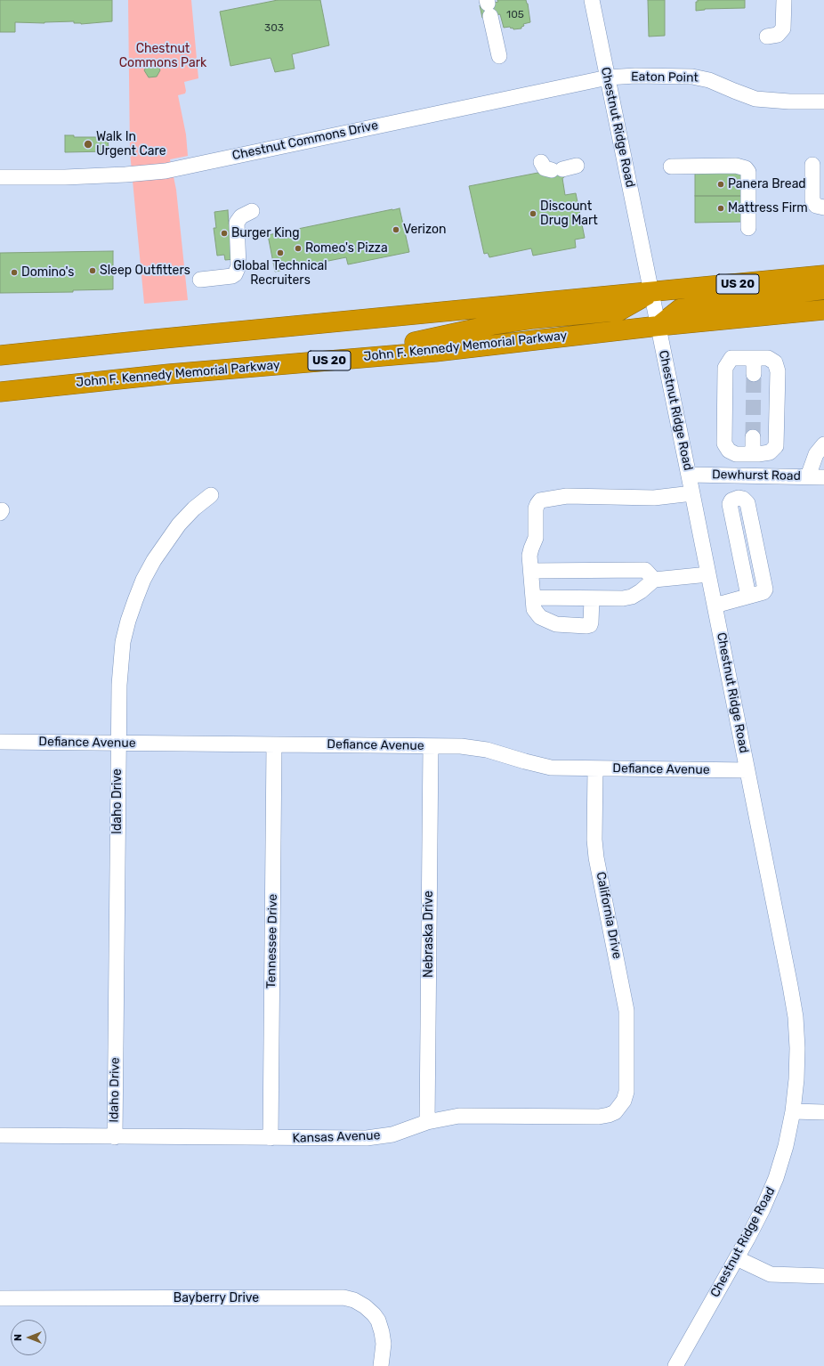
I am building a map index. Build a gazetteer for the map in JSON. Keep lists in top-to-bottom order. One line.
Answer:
{"streets":{"highway":["US 20","John F. Kennedy Memorial Parkway"],"street":["Eaton Point","Chestnut Ridge Road","Chestnut Commons Drive","Dewhurst Road","Defiance Avenue","Idaho Drive","California Drive","Nebraska Drive","Tennessee Drive","Kansas Avenue","Bayberry Drive"]},"crossings":[["Eaton Point","Chestnut Ridge Road"],["Eaton Point","Chestnut Commons Drive"],["Chestnut Ridge Road","Chestnut Commons Drive"],["Chestnut Ridge Road","US 20"],["Chestnut Ridge Road","John F. Kennedy Memorial Parkway"],["Chestnut Ridge Road","Dewhurst Road"],["Chestnut Ridge Road","Defiance Avenue"],["Defiance Avenue","Idaho Drive"],["Defiance Avenue","California Drive"],["Defiance Avenue","Nebraska Drive"],["Defiance Avenue","Tennessee Drive"],["Idaho Drive","Kansas Avenue"],["California Drive","Kansas Avenue"],["Nebraska Drive","Kansas Avenue"],["Tennessee Drive","Kansas Avenue"]],"parks":["Chestnut Commons Park"],"places":["Walk In Urgent Care","Panera Bread","Mattress Firm","Discount Drug Mart","Verizon","Burger King","Romeo's Pizza","Global Technical Recruiters","Sleep Outfitters","Domino's"],"house_numbers":["105","303"],"north":"left"}
